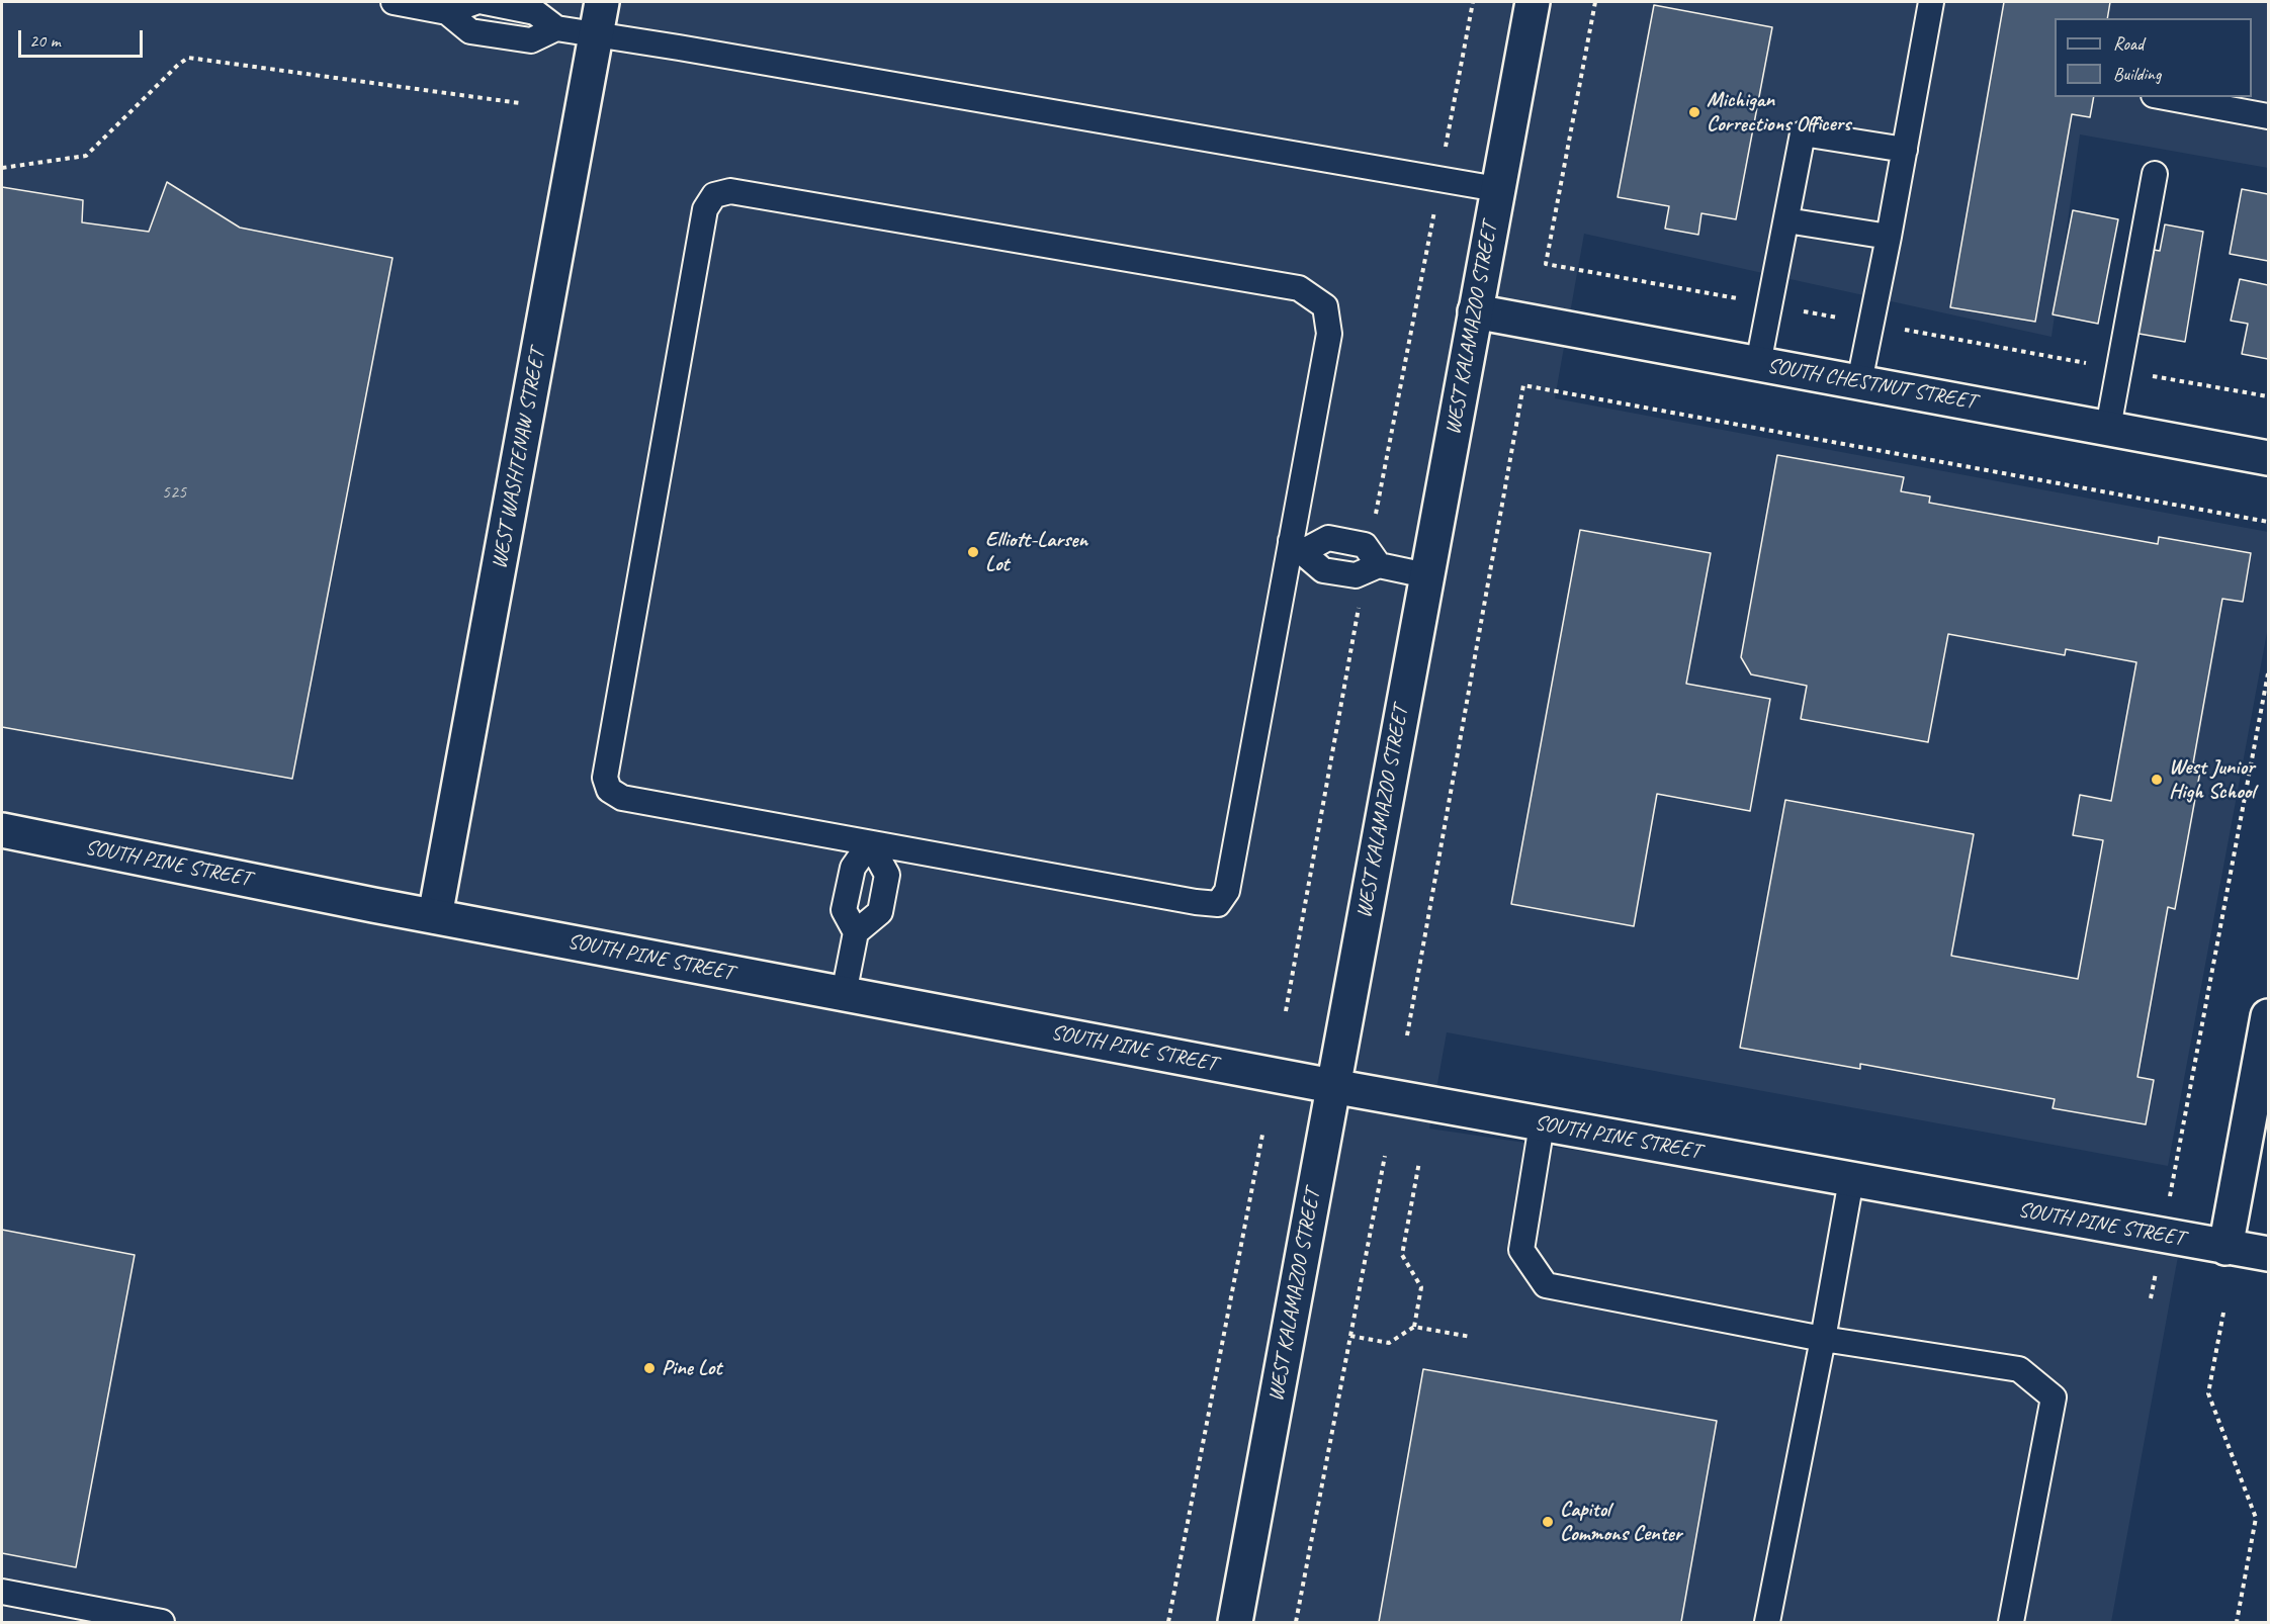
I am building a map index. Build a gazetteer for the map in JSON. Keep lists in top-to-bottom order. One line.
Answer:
{"streets":{"street":["WEST KALAMAZOO STREET","SOUTH CHESTNUT STREET","WEST WASHTENAW STREET","SOUTH PINE STREET"]},"crossings":[["WEST KALAMAZOO STREET","SOUTH CHESTNUT STREET"],["WEST KALAMAZOO STREET","SOUTH PINE STREET"],["WEST WASHTENAW STREET","SOUTH PINE STREET"]],"places":["Michigan Corrections Officers","Elliott-Larsen Lot","West Junior High School","Pine Lot","Capitol Commons Center"],"house_numbers":["525"],"legend":["Road","Building"],"scale_bar":"20 m"}
